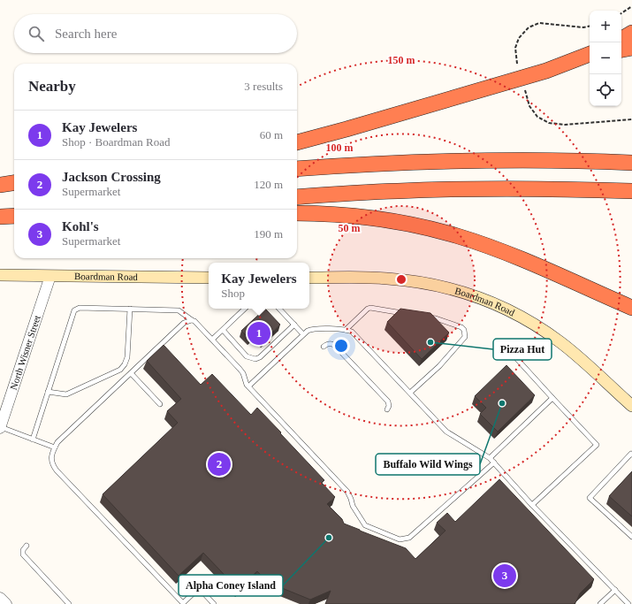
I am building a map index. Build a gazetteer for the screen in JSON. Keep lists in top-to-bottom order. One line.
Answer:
{"streets":{"main road":["Boardman Road"],"street":["North Wisner Street"]},"crossings":[["Boardman Road","North Wisner Street"]],"places":["Pizza Hut","Buffalo Wild Wings","Alpha Coney Island"],"page":{"map_buttons":["+","−"],"search":"Search here","heading":["Nearby","3 results"],"list":[{"mark":"1","name":"Kay Jewelers","note":"Shop · Boardman Road","value":"60 m"},{"mark":"2","name":"Jackson Crossing","note":"Supermarket","value":"120 m"},{"mark":"3","name":"Kohl's","note":"Supermarket","value":"190 m"}],"popup":["Kay Jewelers","Shop"],"pins":["1","2","3"]},"rings":["150 m","100 m","50 m"]}
